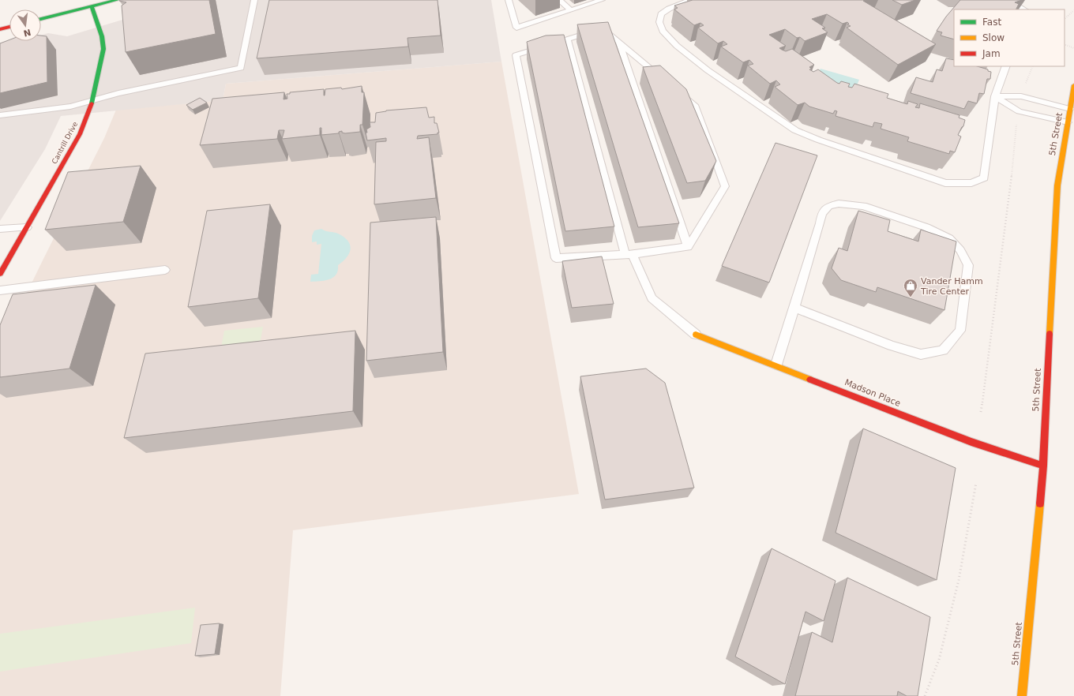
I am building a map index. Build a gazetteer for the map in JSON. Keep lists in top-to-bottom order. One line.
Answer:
{"streets":{"street":["5th Street","Cantrill Drive","Madson Place"]},"crossings":[["5th Street","Madson Place"]],"places":{"shop":["Vander Hamm Tire Center"]},"legend":["Fast","Slow","Jam"],"north":"bottom"}
